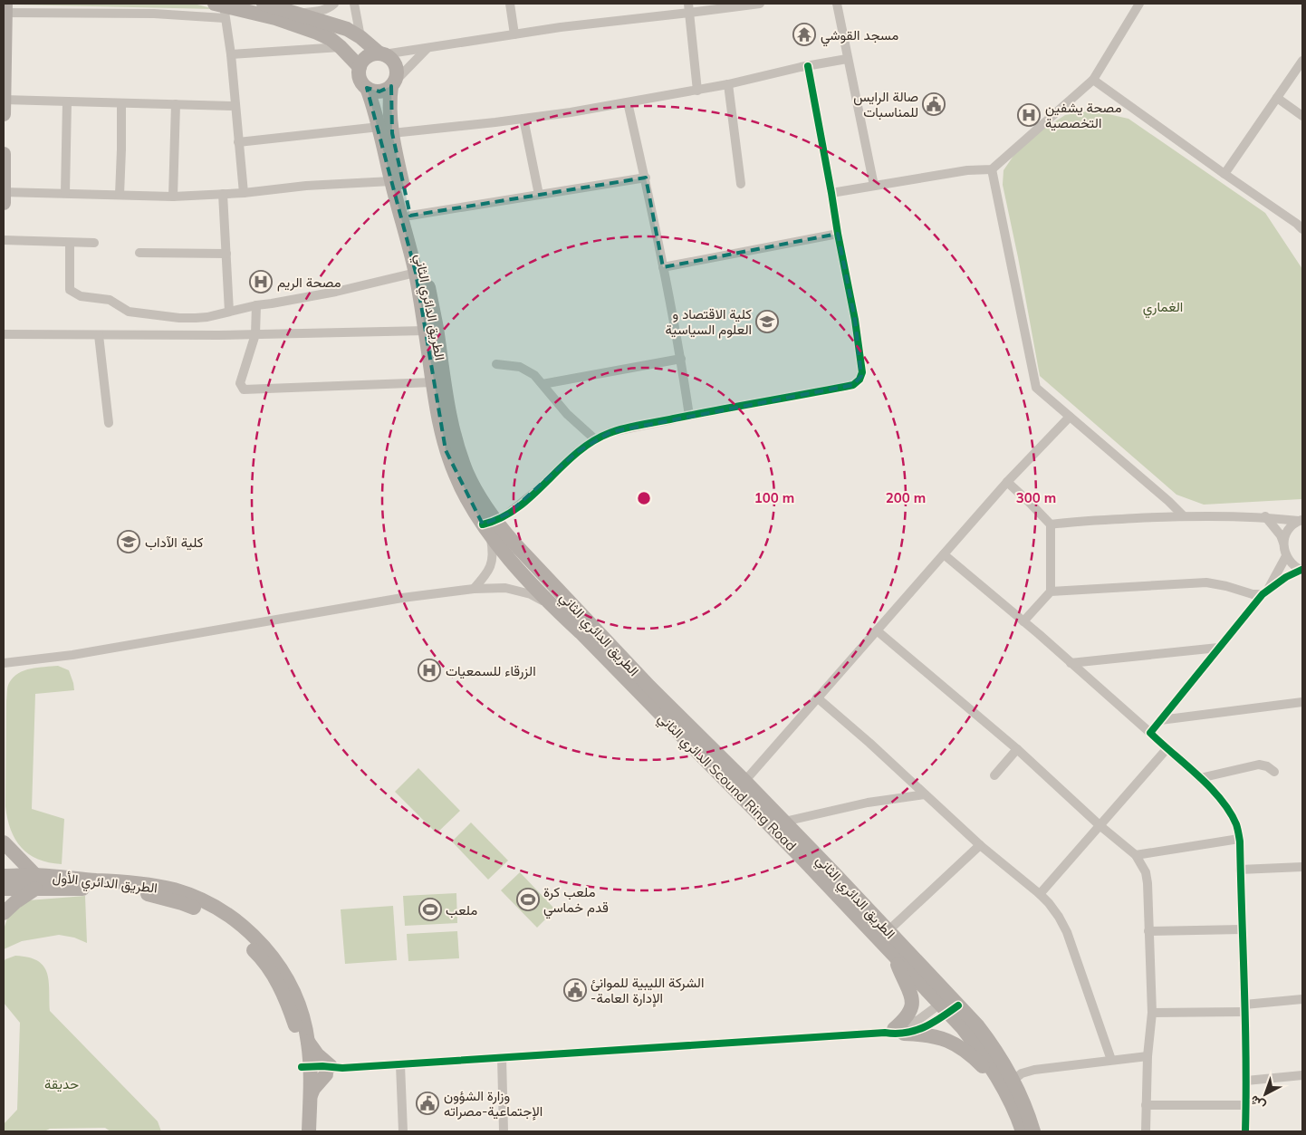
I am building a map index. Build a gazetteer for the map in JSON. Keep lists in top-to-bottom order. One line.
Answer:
{"streets":{"main road":["الطريق الدائري الثاني","الدائري الثاني Scound Ring Road","الطريق الدائري الأول"]},"crossings":[["الطريق الدائري الثاني","الدائري الثاني Scound Ring Road"]],"parks":["الغماري","حديقة"],"places":{"temple":["مسجد القوشي"],"public building":["صالة الرايس للمناسبات","الشركة الليبية للموانئ -الإدارة العامة","وزارة الشؤون الإجتماعية-مصراته"],"hospital":["مصحة يشفين التخصصية","مصحة الريم","الزرقاء للسمعيات"],"school or university":["كلية الاقتصاد و العلوم السياسية","كلية الآداب"],"sports":["ملعب كرة قدم خماسي","ملعب"]},"north":"bottom left","rings":["100 m","200 m","300 m"]}
